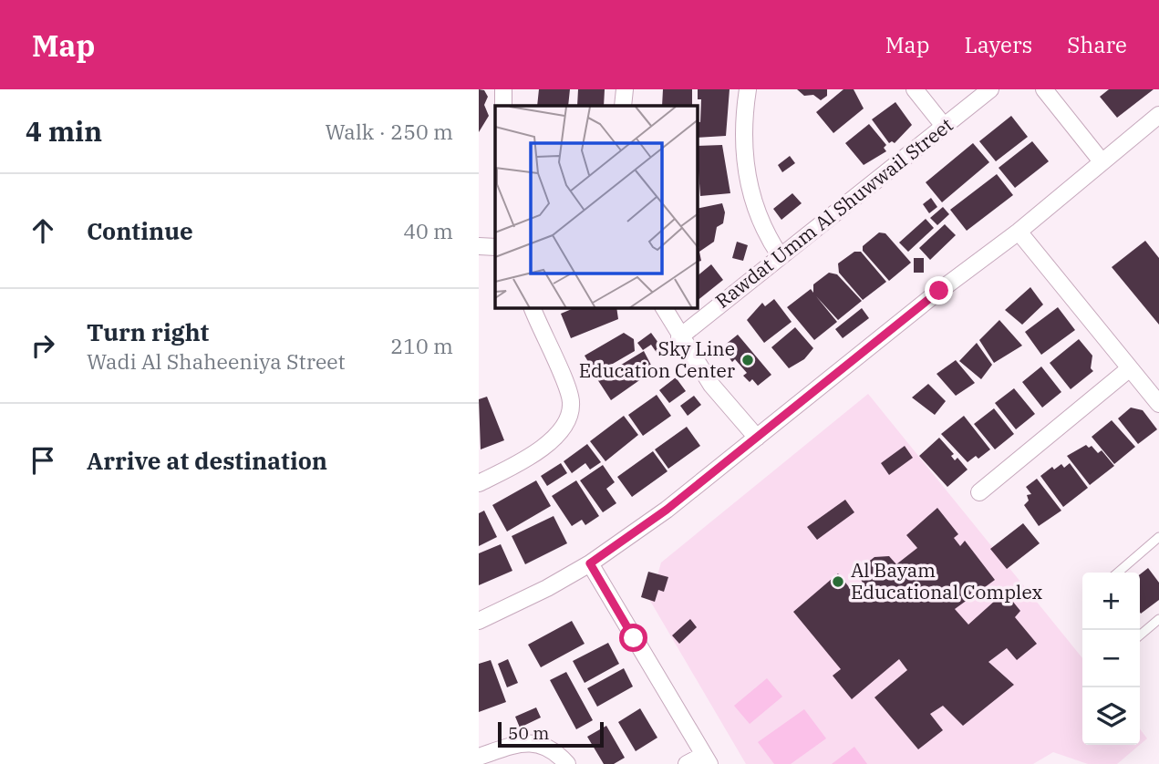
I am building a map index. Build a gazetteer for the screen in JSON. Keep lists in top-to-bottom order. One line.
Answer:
{"streets":{"street":["Rawdat Umm Al Shuwwail Street"]},"places":["Sky Line Education Center","Al Bayam Educational Complex"],"scale_bar":"50 m","page":{"header":"Map","nav":["Map","Layers","Share"],"heading":["4 min","Walk · 250 m"],"list":[["Continue","40 m"],["Turn right","Wadi Al Shaheeniya Street","210 m"],"Arrive at destination"],"map_buttons":["+","−"],"scale":"50 m"}}
